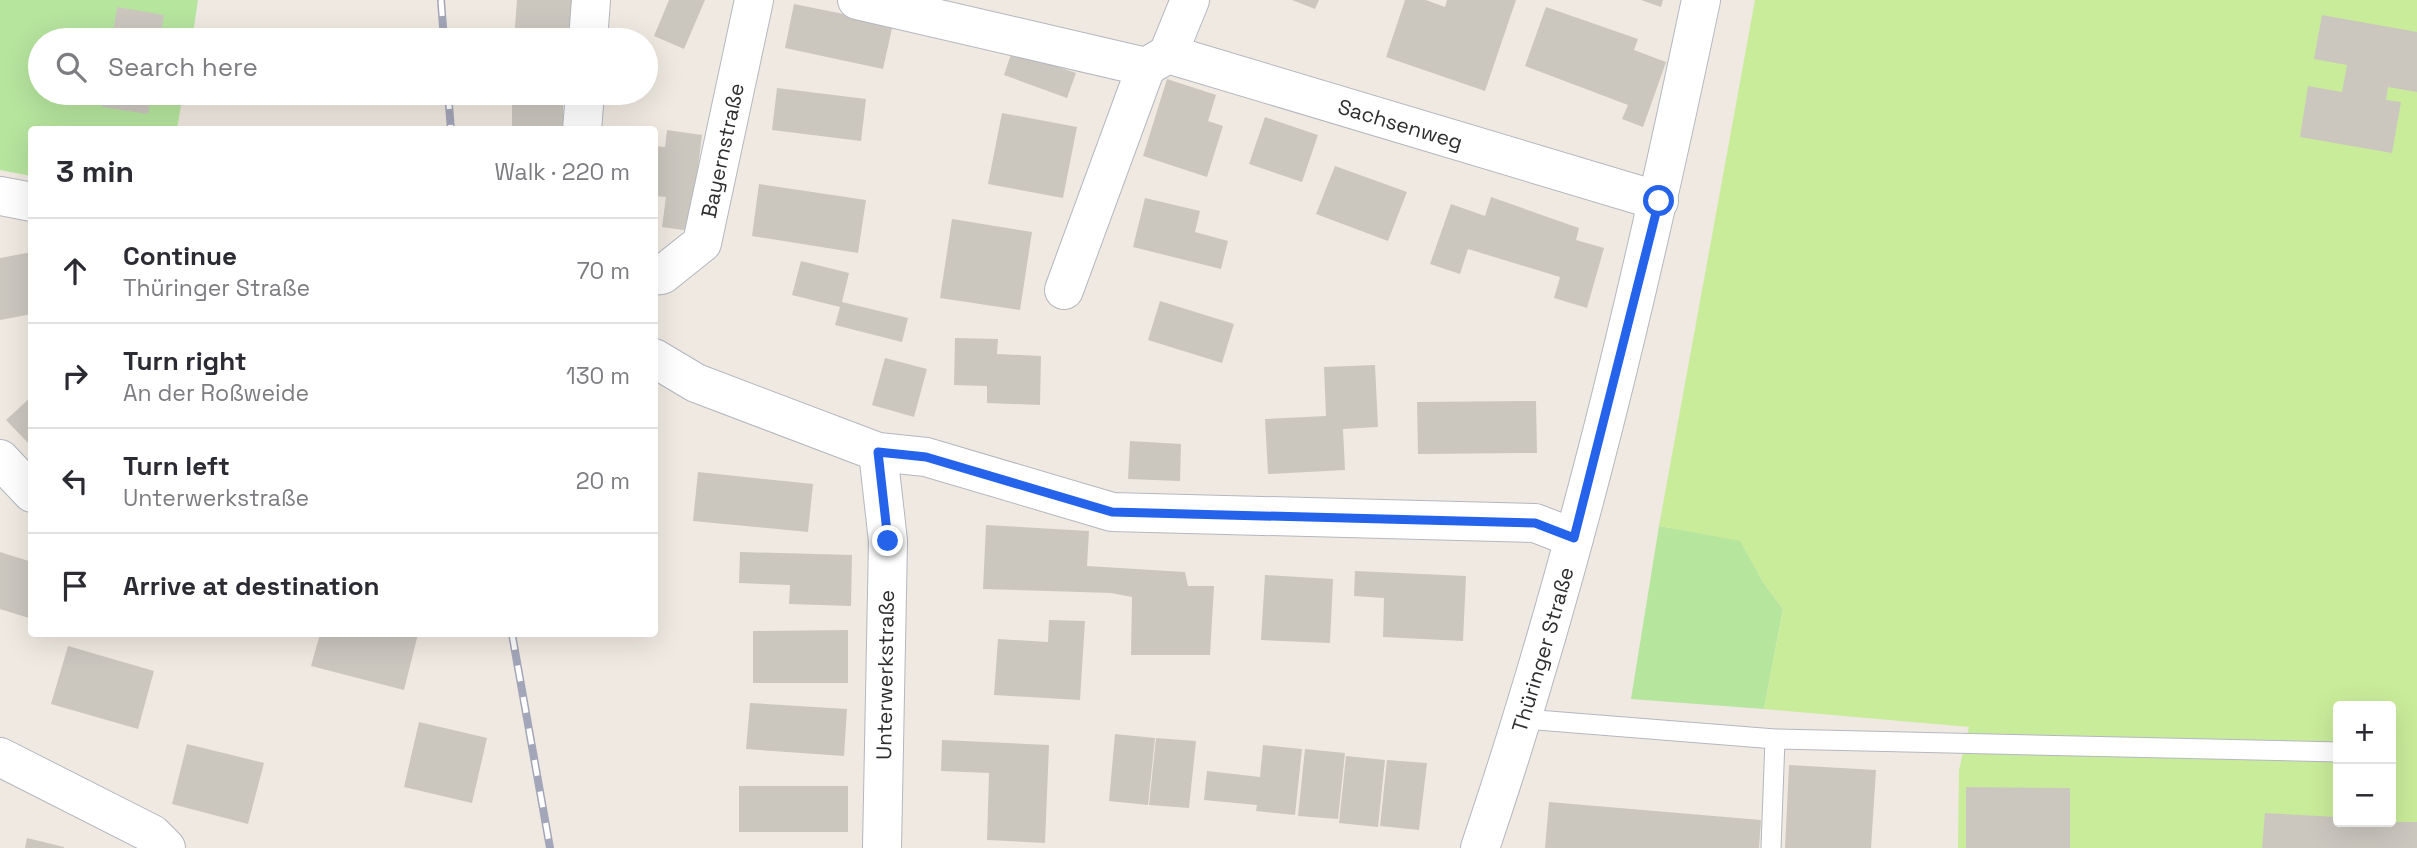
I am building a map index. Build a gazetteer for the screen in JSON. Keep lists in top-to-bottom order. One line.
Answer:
{"streets":{"street":["Sachsenweg","Bayernstraße","Thüringer Straße","Unterwerkstraße"]},"crossings":[["Sachsenweg","Thüringer Straße"]],"page":{"search":"Search here","heading":["3 min","Walk · 220 m"],"list":[["Continue","Thüringer Straße","70 m"],["Turn right","An der Roßweide","130 m"],["Turn left","Unterwerkstraße","20 m"],"Arrive at destination"],"map_buttons":["+","−"]}}
